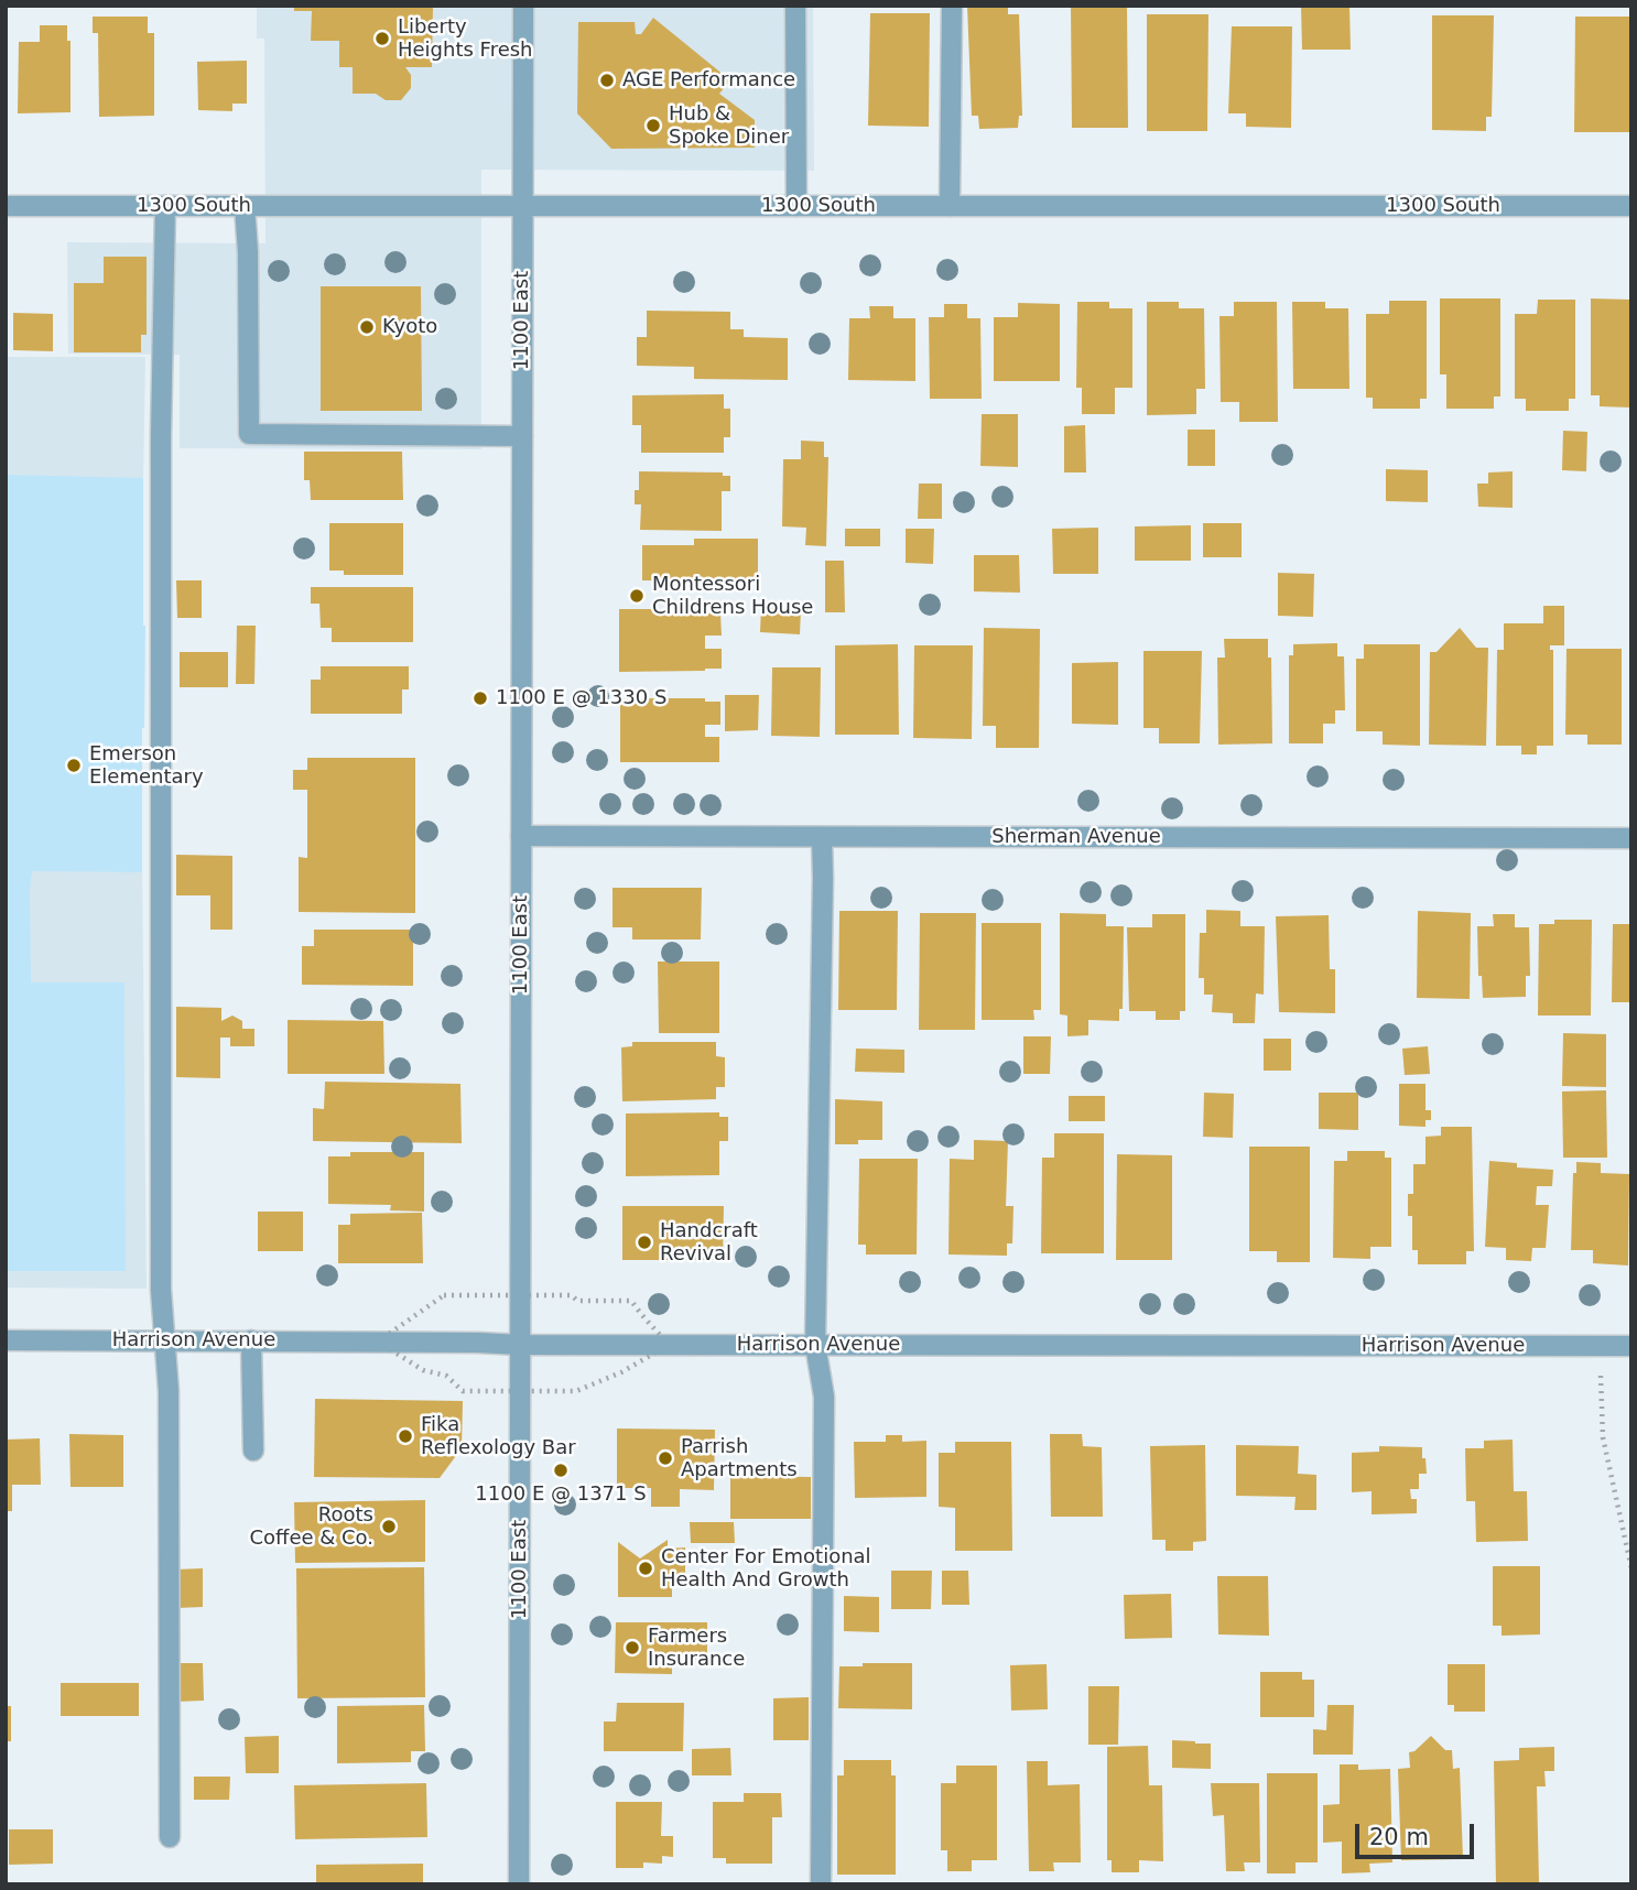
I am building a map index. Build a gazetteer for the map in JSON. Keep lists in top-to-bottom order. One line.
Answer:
{"streets":{"street":["1300 South","1100 East","Sherman Avenue","Harrison Avenue"]},"crossings":[["1300 South","1100 East"],["1100 East","Sherman Avenue"],["1100 East","Harrison Avenue"]],"places":["Liberty Heights Fresh","AGE Performance","Hub & Spoke Diner","Kyoto","Montessori Childrens House","1100 E @ 1330 S","Emerson Elementary","Handcraft Revival","Fika Reflexology Bar","Parrish Apartments","1100 E @ 1371 S","Roots Coffee & Co.","Center For Emotional Health And Growth","Farmers Insurance"],"scale_bar":"20 m"}
